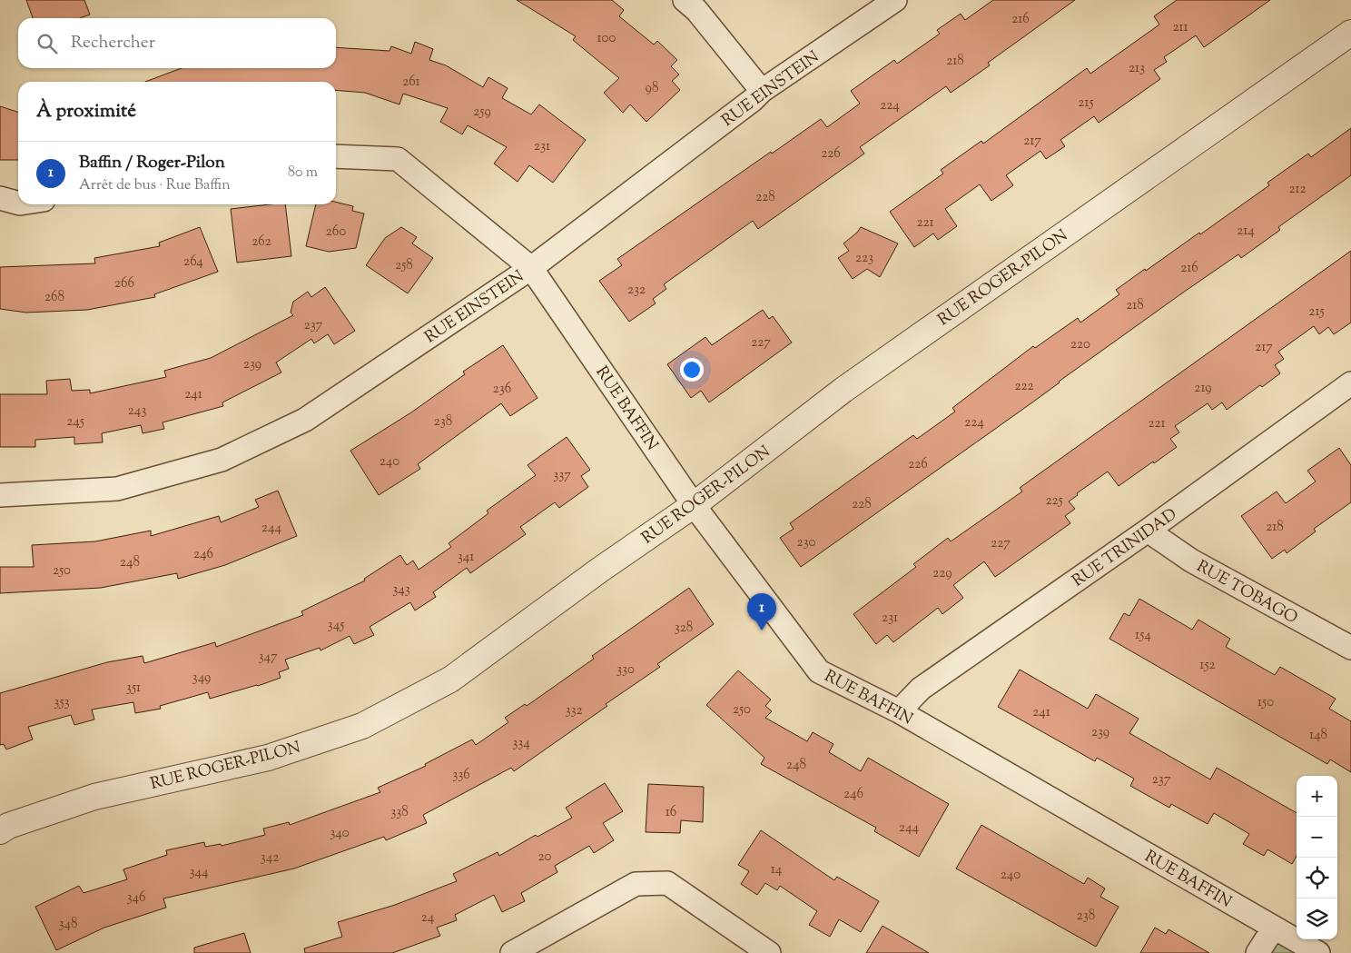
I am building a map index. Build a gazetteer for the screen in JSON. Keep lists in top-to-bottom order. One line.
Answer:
{"streets":{"street":["RUE EINSTEIN","RUE ROGER-PILON","RUE BAFFIN","RUE TRINIDAD","RUE TOBAGO"]},"crossings":[["RUE EINSTEIN","RUE BAFFIN"],["RUE ROGER-PILON","RUE BAFFIN"],["RUE BAFFIN","RUE TRINIDAD"],["RUE TRINIDAD","RUE TOBAGO"]],"house_numbers":["216","211","100","218","213","261","98","215","224","259","217","231","226","212","228","221","214","260","262","223","264","258","216","266","232","268","218","215","237","227","220","217","239","222","219","236","241","243","245","238","224","221","240","226","337","225","228","218","244","230","227","246","341","248","250","229","343","231","345","328","154","347","152","330","349","351","353","150","250","332","241","239","148","334","248","336","237","246","338","16","244","340","20","342","14","344","240","346","238","24","348"],"page":{"search":"Rechercher","heading":"À proximité","list":[{"mark":"1","name":"Baffin / Roger-Pilon","note":"Arrêt de bus · Rue Baffin","value":"80 m"}],"pins":"1","map_buttons":["+","−"]}}
